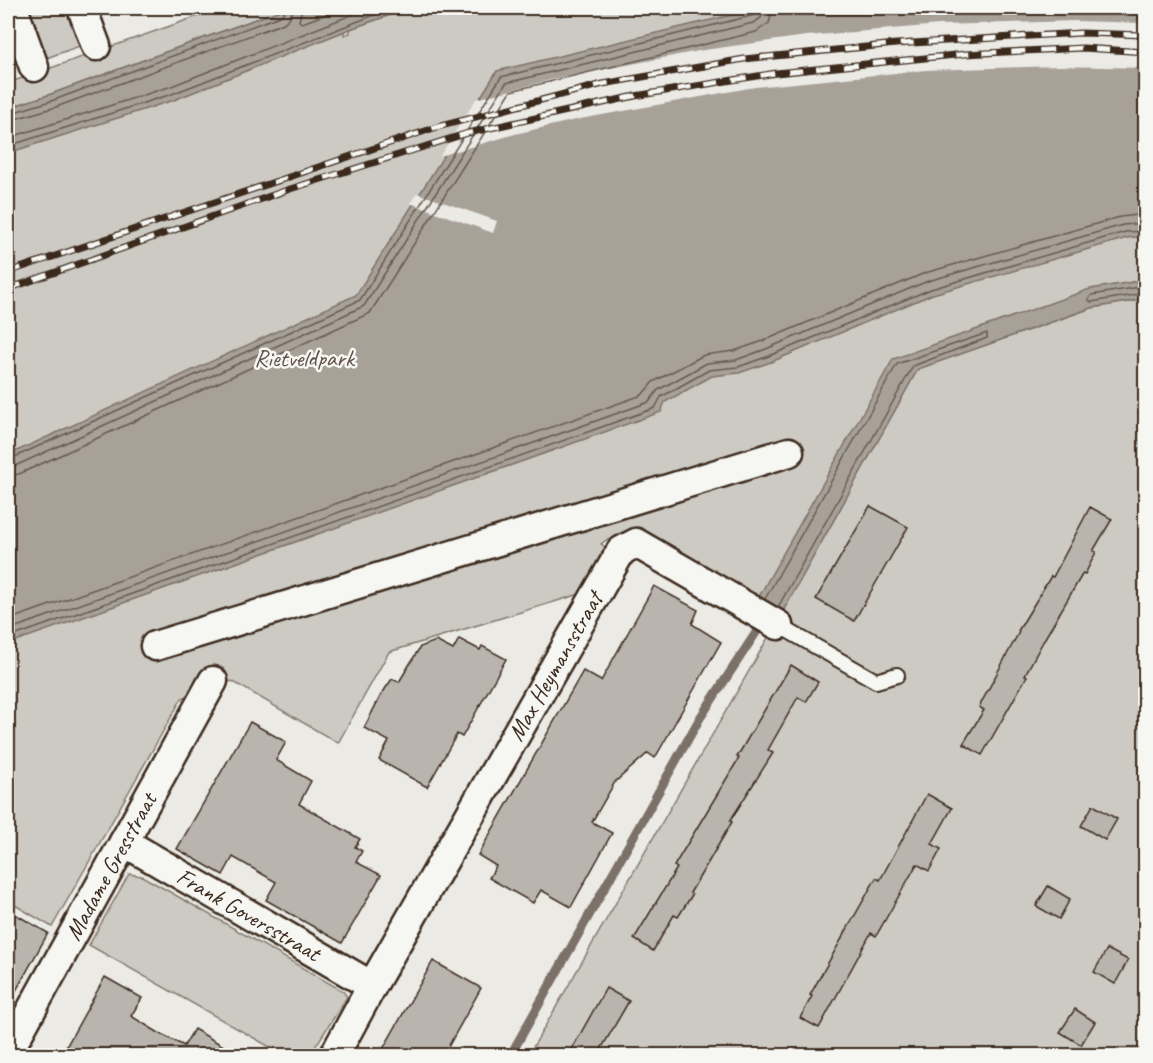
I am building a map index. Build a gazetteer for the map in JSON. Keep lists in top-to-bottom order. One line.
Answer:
{"streets":{"street":["Max Heymansstraat","Madame Gresstraat","Frank Goversstraat"]},"crossings":[["Max Heymansstraat","Frank Goversstraat"],["Madame Gresstraat","Frank Goversstraat"]],"parks":["Rietveldpark"]}
